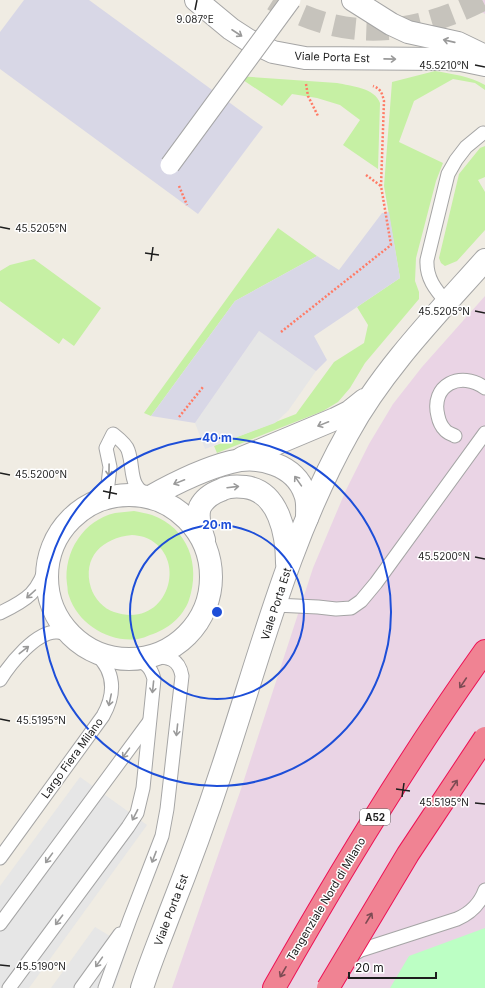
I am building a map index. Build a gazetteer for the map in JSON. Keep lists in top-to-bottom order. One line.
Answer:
{"streets":{"highway":["A52","Tangenziale Nord di Milano"],"street":["Viale Porta Est"],"lane":["Largo Fiera Milano"]},"scale_bar":"20 m","coordinates":["9.087°E","45.5210°N","45.5205°N","45.5200°N","45.5195°N","45.5190°N"],"rings":["40 m","20 m"]}
